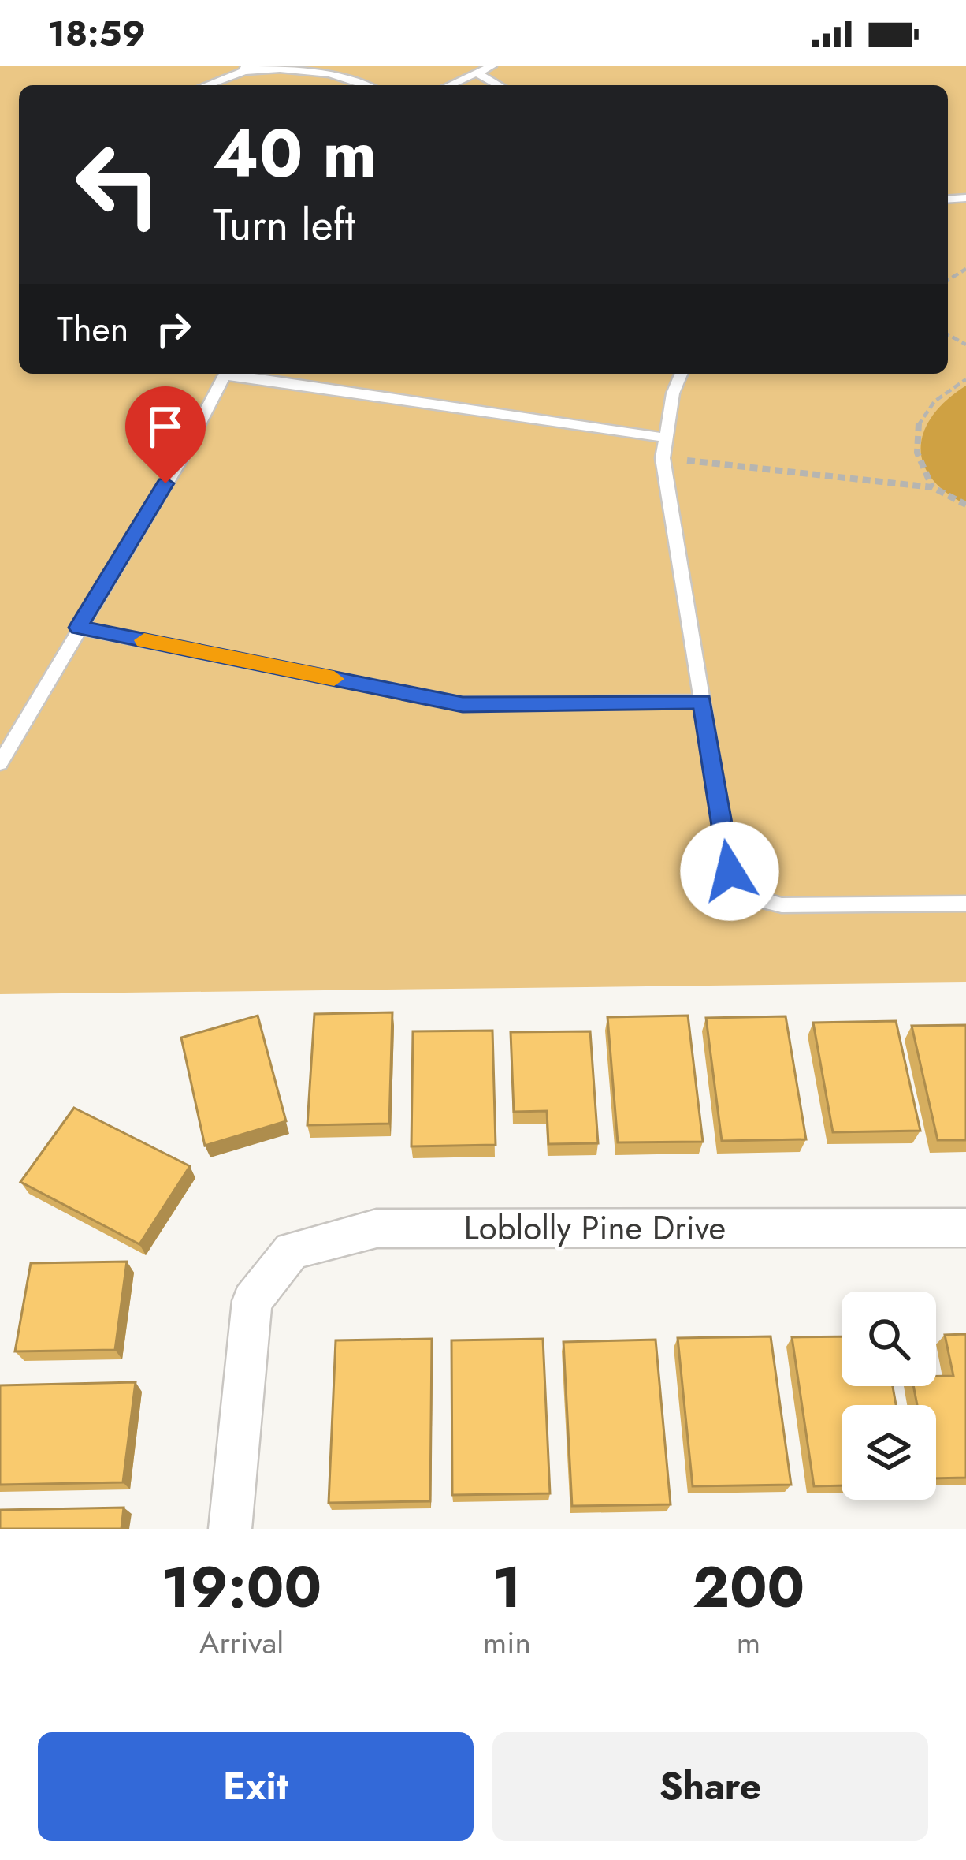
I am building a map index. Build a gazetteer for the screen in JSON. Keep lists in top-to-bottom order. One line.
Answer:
{"streets":{"street":["Loblolly Pine Drive"]},"page":{"status":"18:59","turn":["40 m","Turn left"],"then":"Then","eta":["19:00","Arrival","1","min","200","m"],"buttons":["Exit","Share"]}}
